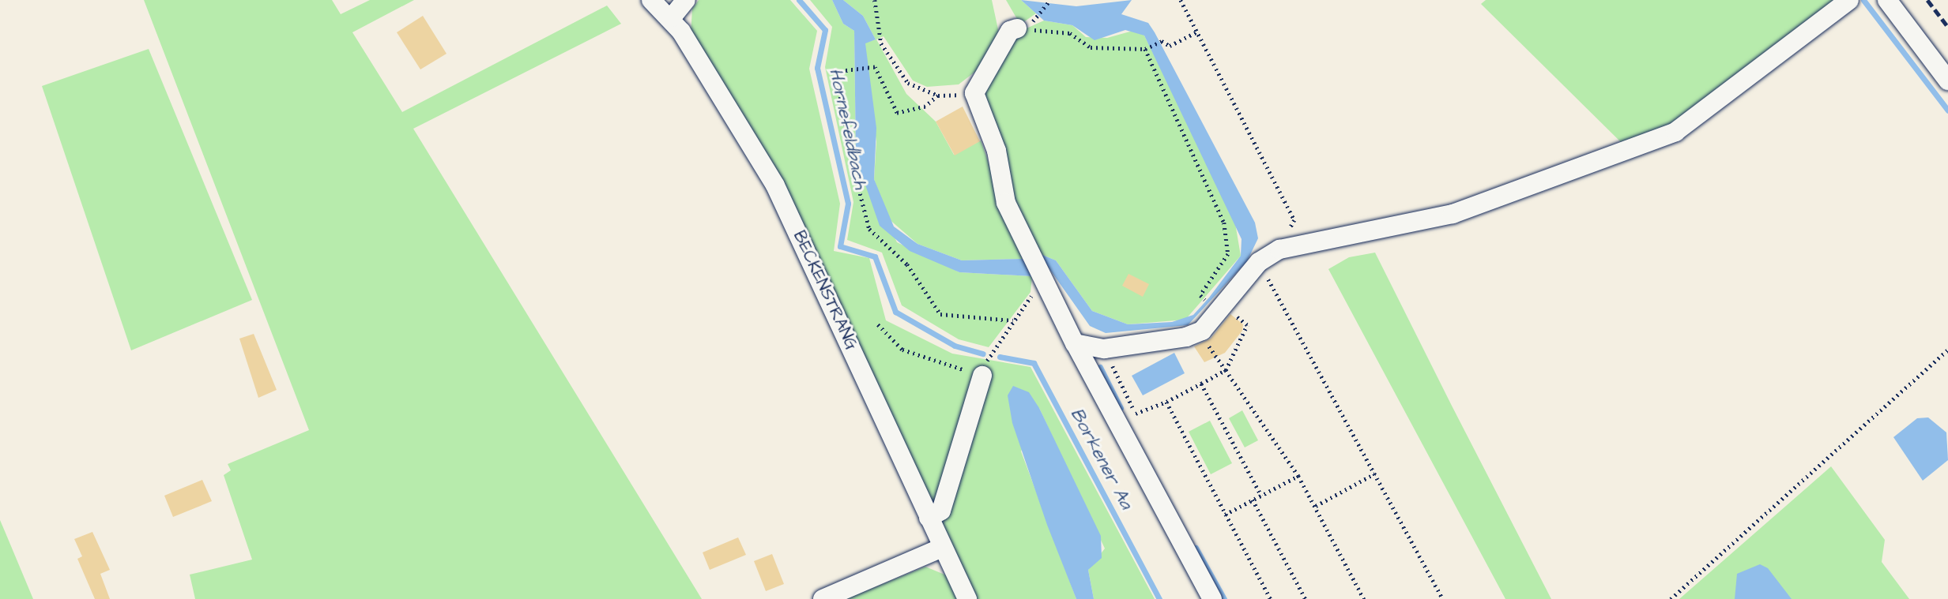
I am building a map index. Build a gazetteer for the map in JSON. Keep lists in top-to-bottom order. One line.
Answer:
{"streets":{"street":["BECKENSTRANG"]},"water":["Hornefeldbach","Borkener Aa"]}
